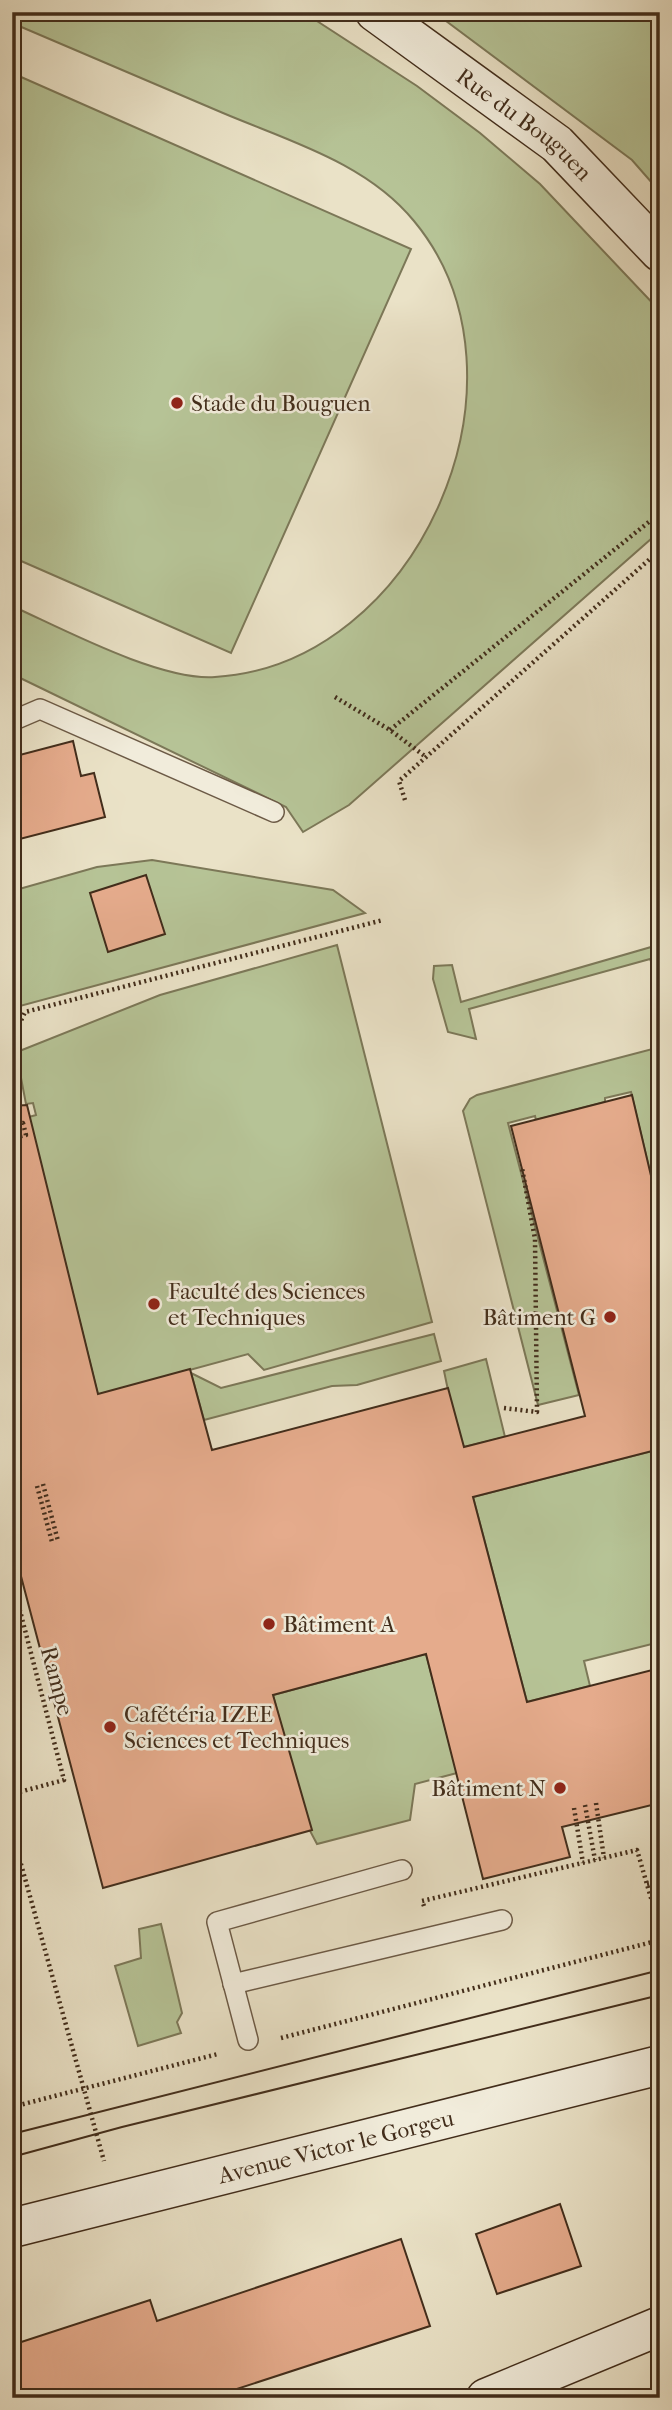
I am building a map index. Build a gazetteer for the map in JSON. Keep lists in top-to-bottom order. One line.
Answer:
{"streets":{"main road":["Rue du Bouguen","Avenue Victor le Gorgeu"],"path":["Rampe"]},"places":["Stade du Bouguen","Faculté des Sciences et Techniques","Bâtiment G","Bâtiment A","Cafétéria IZEE Sciences et Techniques","Bâtiment N"]}
